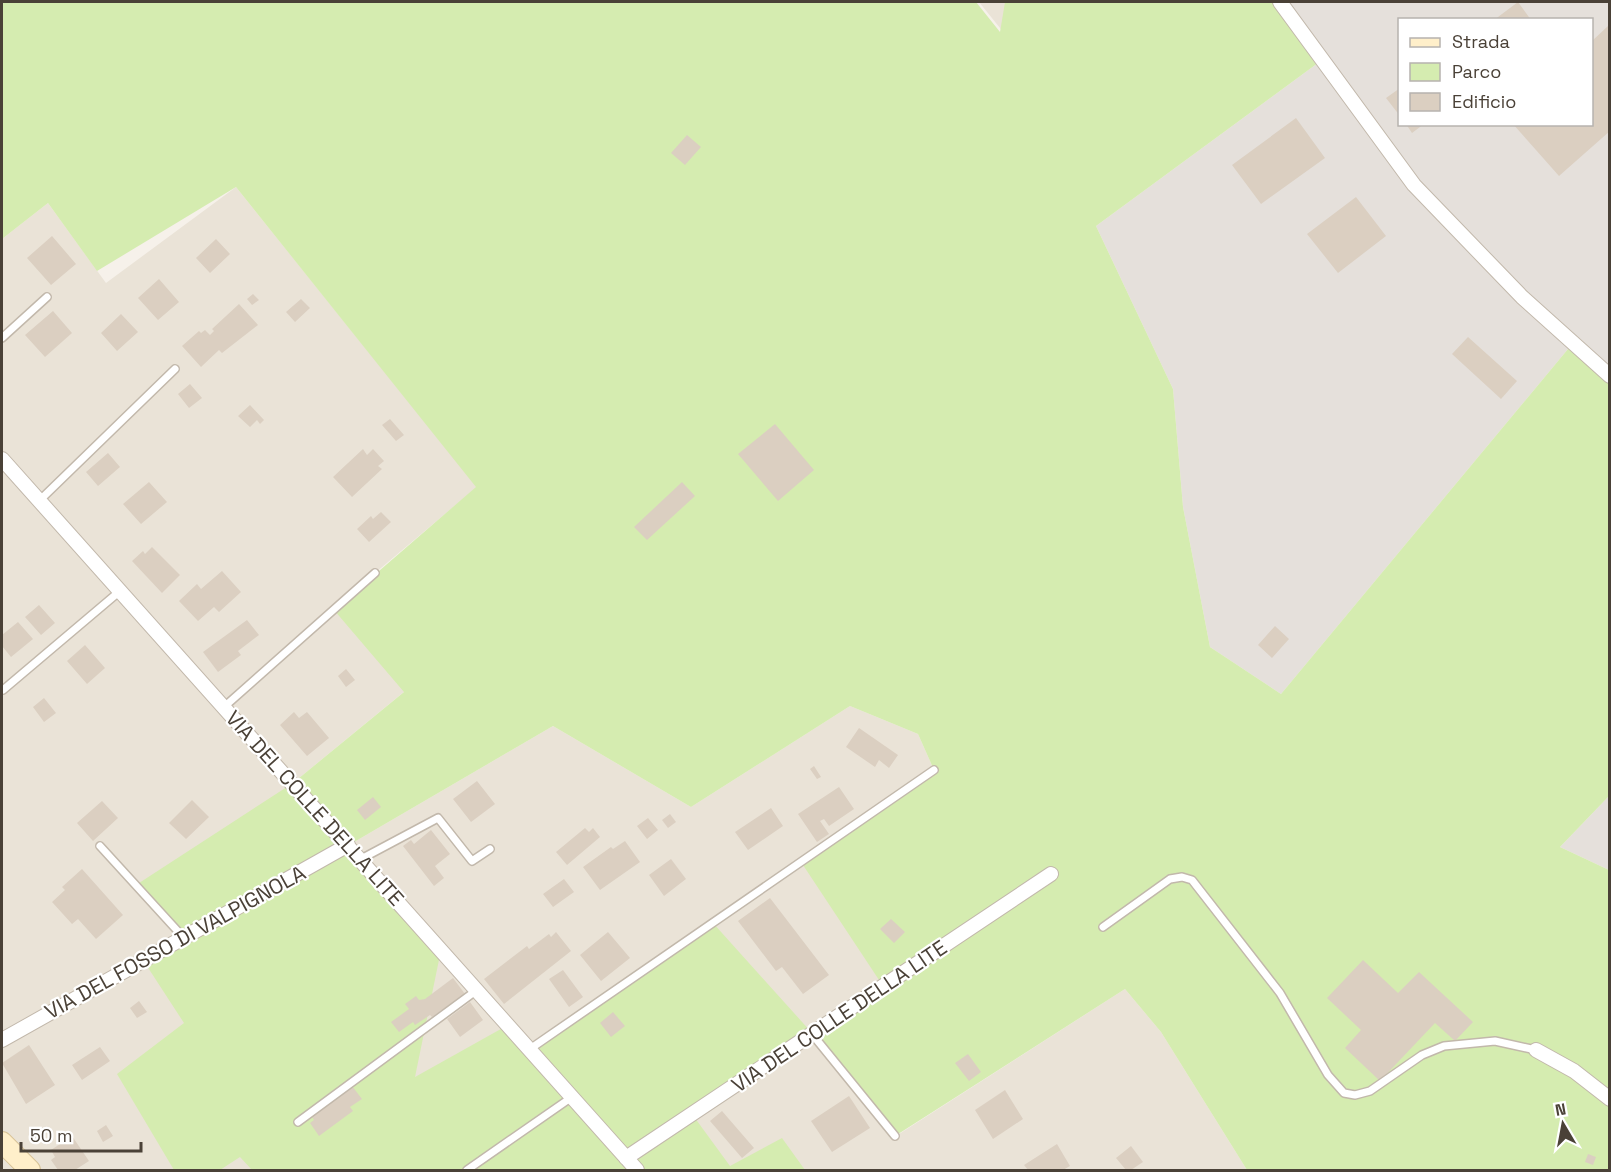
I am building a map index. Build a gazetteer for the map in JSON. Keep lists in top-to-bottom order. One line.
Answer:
{"streets":{"street":["VIA DEL COLLE DELLA LITE","VIA DEL FOSSO DI VALPIGNOLA"]},"crossings":[["VIA DEL COLLE DELLA LITE","VIA DEL FOSSO DI VALPIGNOLA"]],"legend":["Strada","Parco","Edificio"],"scale_bar":"50 m","north":"top"}
